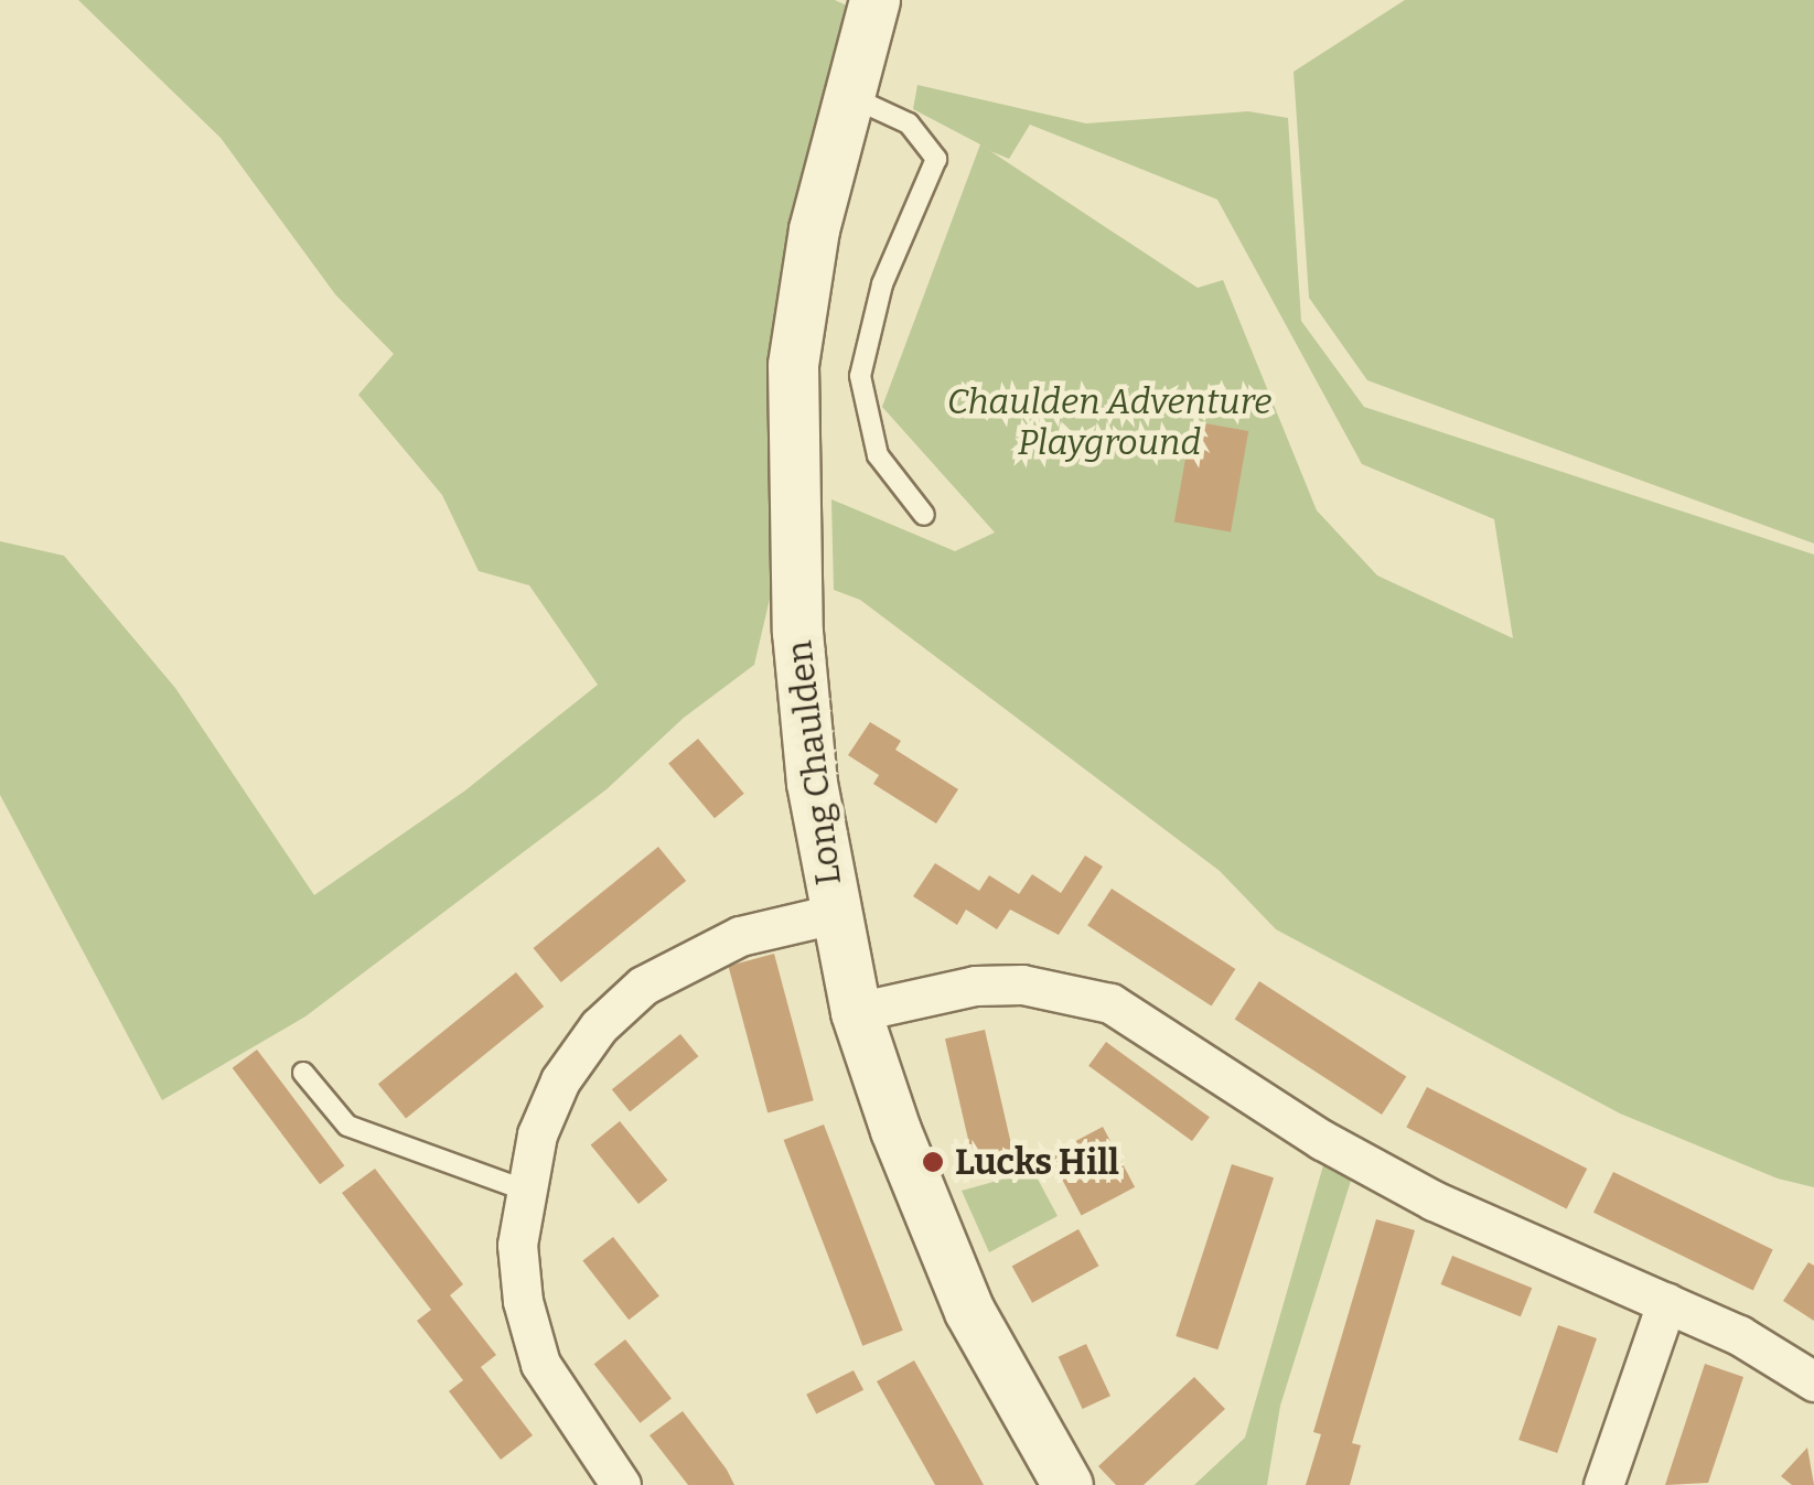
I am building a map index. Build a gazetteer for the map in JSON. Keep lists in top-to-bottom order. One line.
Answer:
{"streets":{"street":["Long Chaulden"]},"parks":["Chaulden Adventure Playground"],"places":["Lucks Hill"]}
